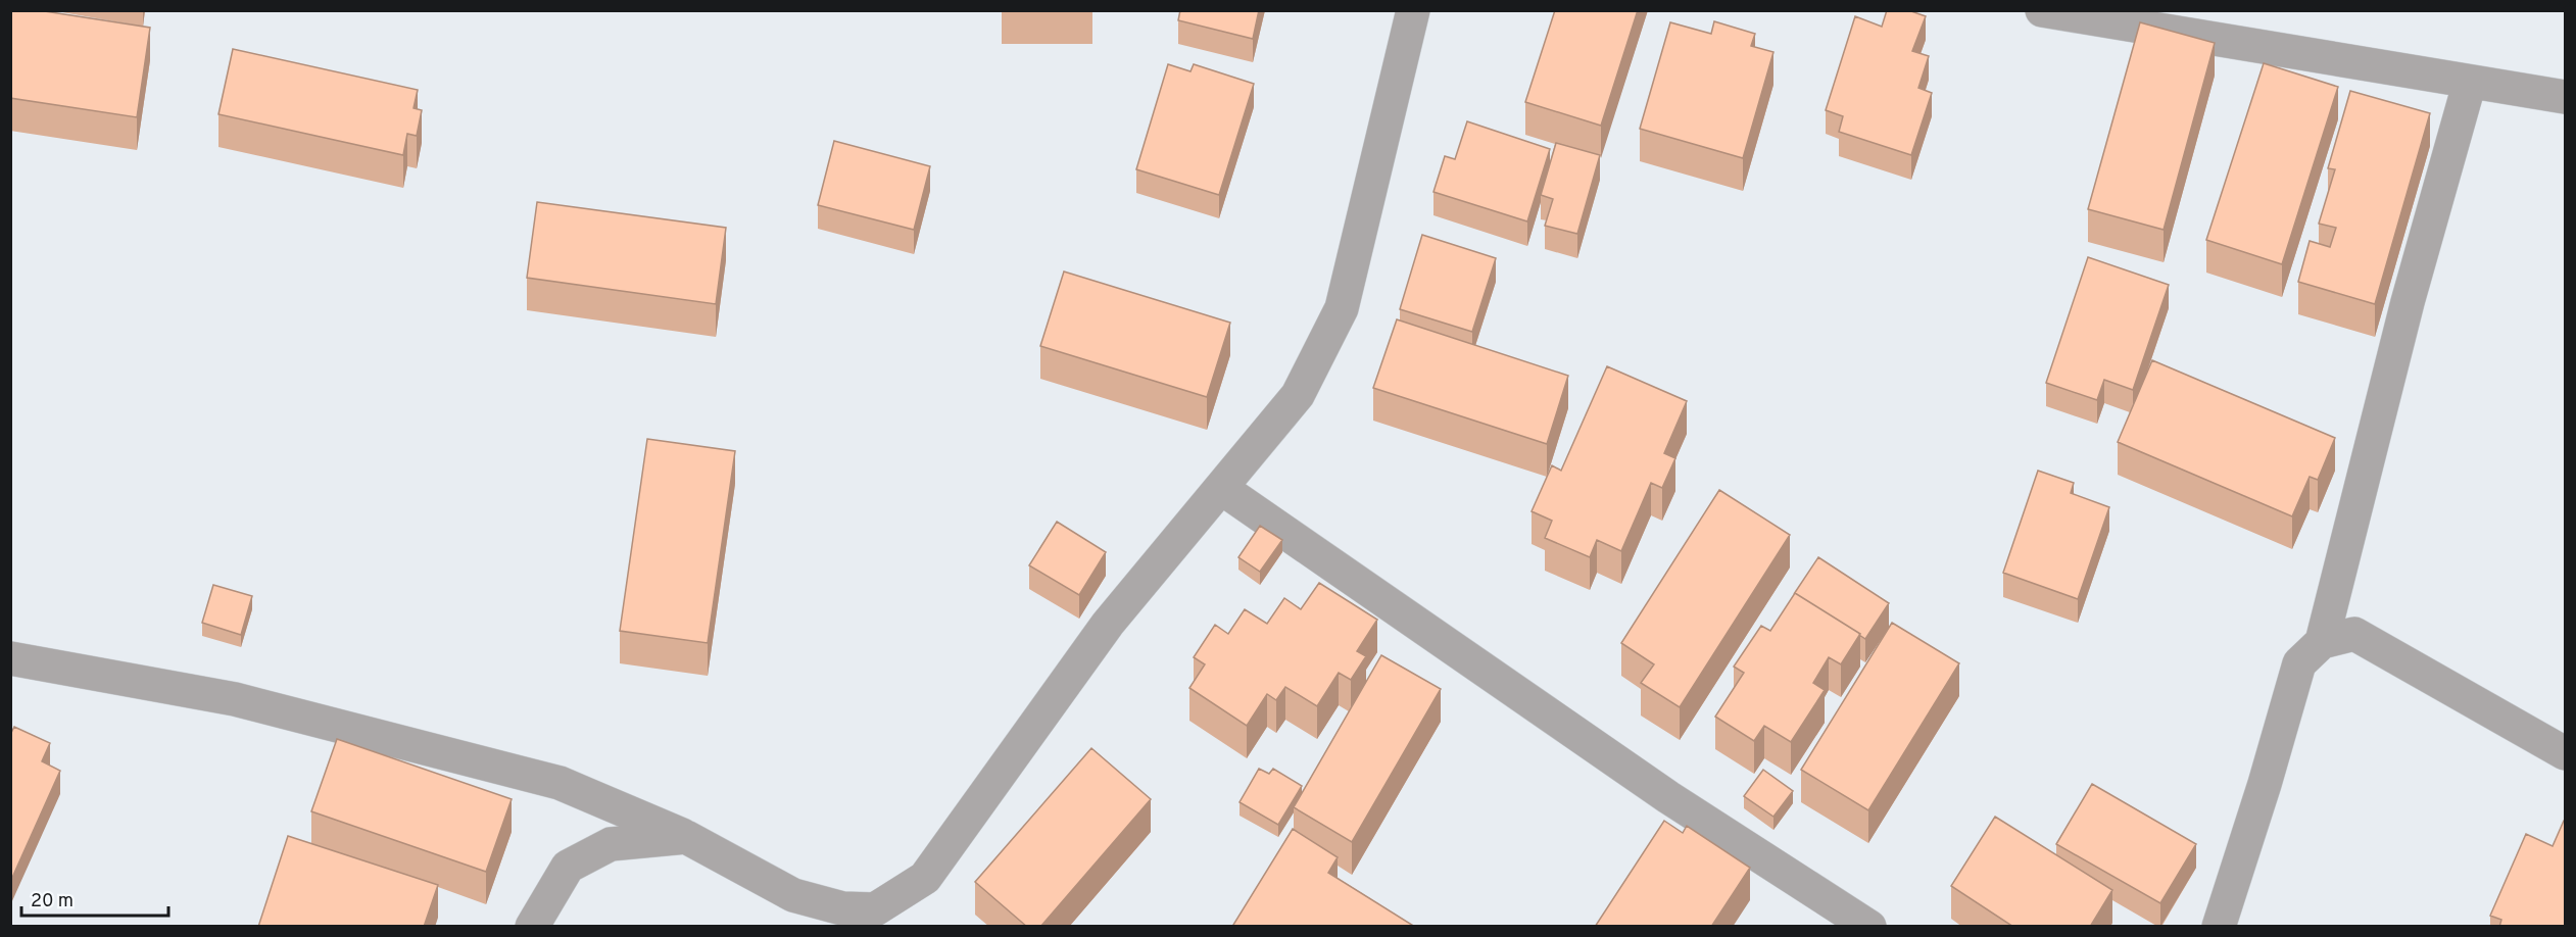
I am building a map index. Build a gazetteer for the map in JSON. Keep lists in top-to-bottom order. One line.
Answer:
{"scale_bar":"20 m"}
